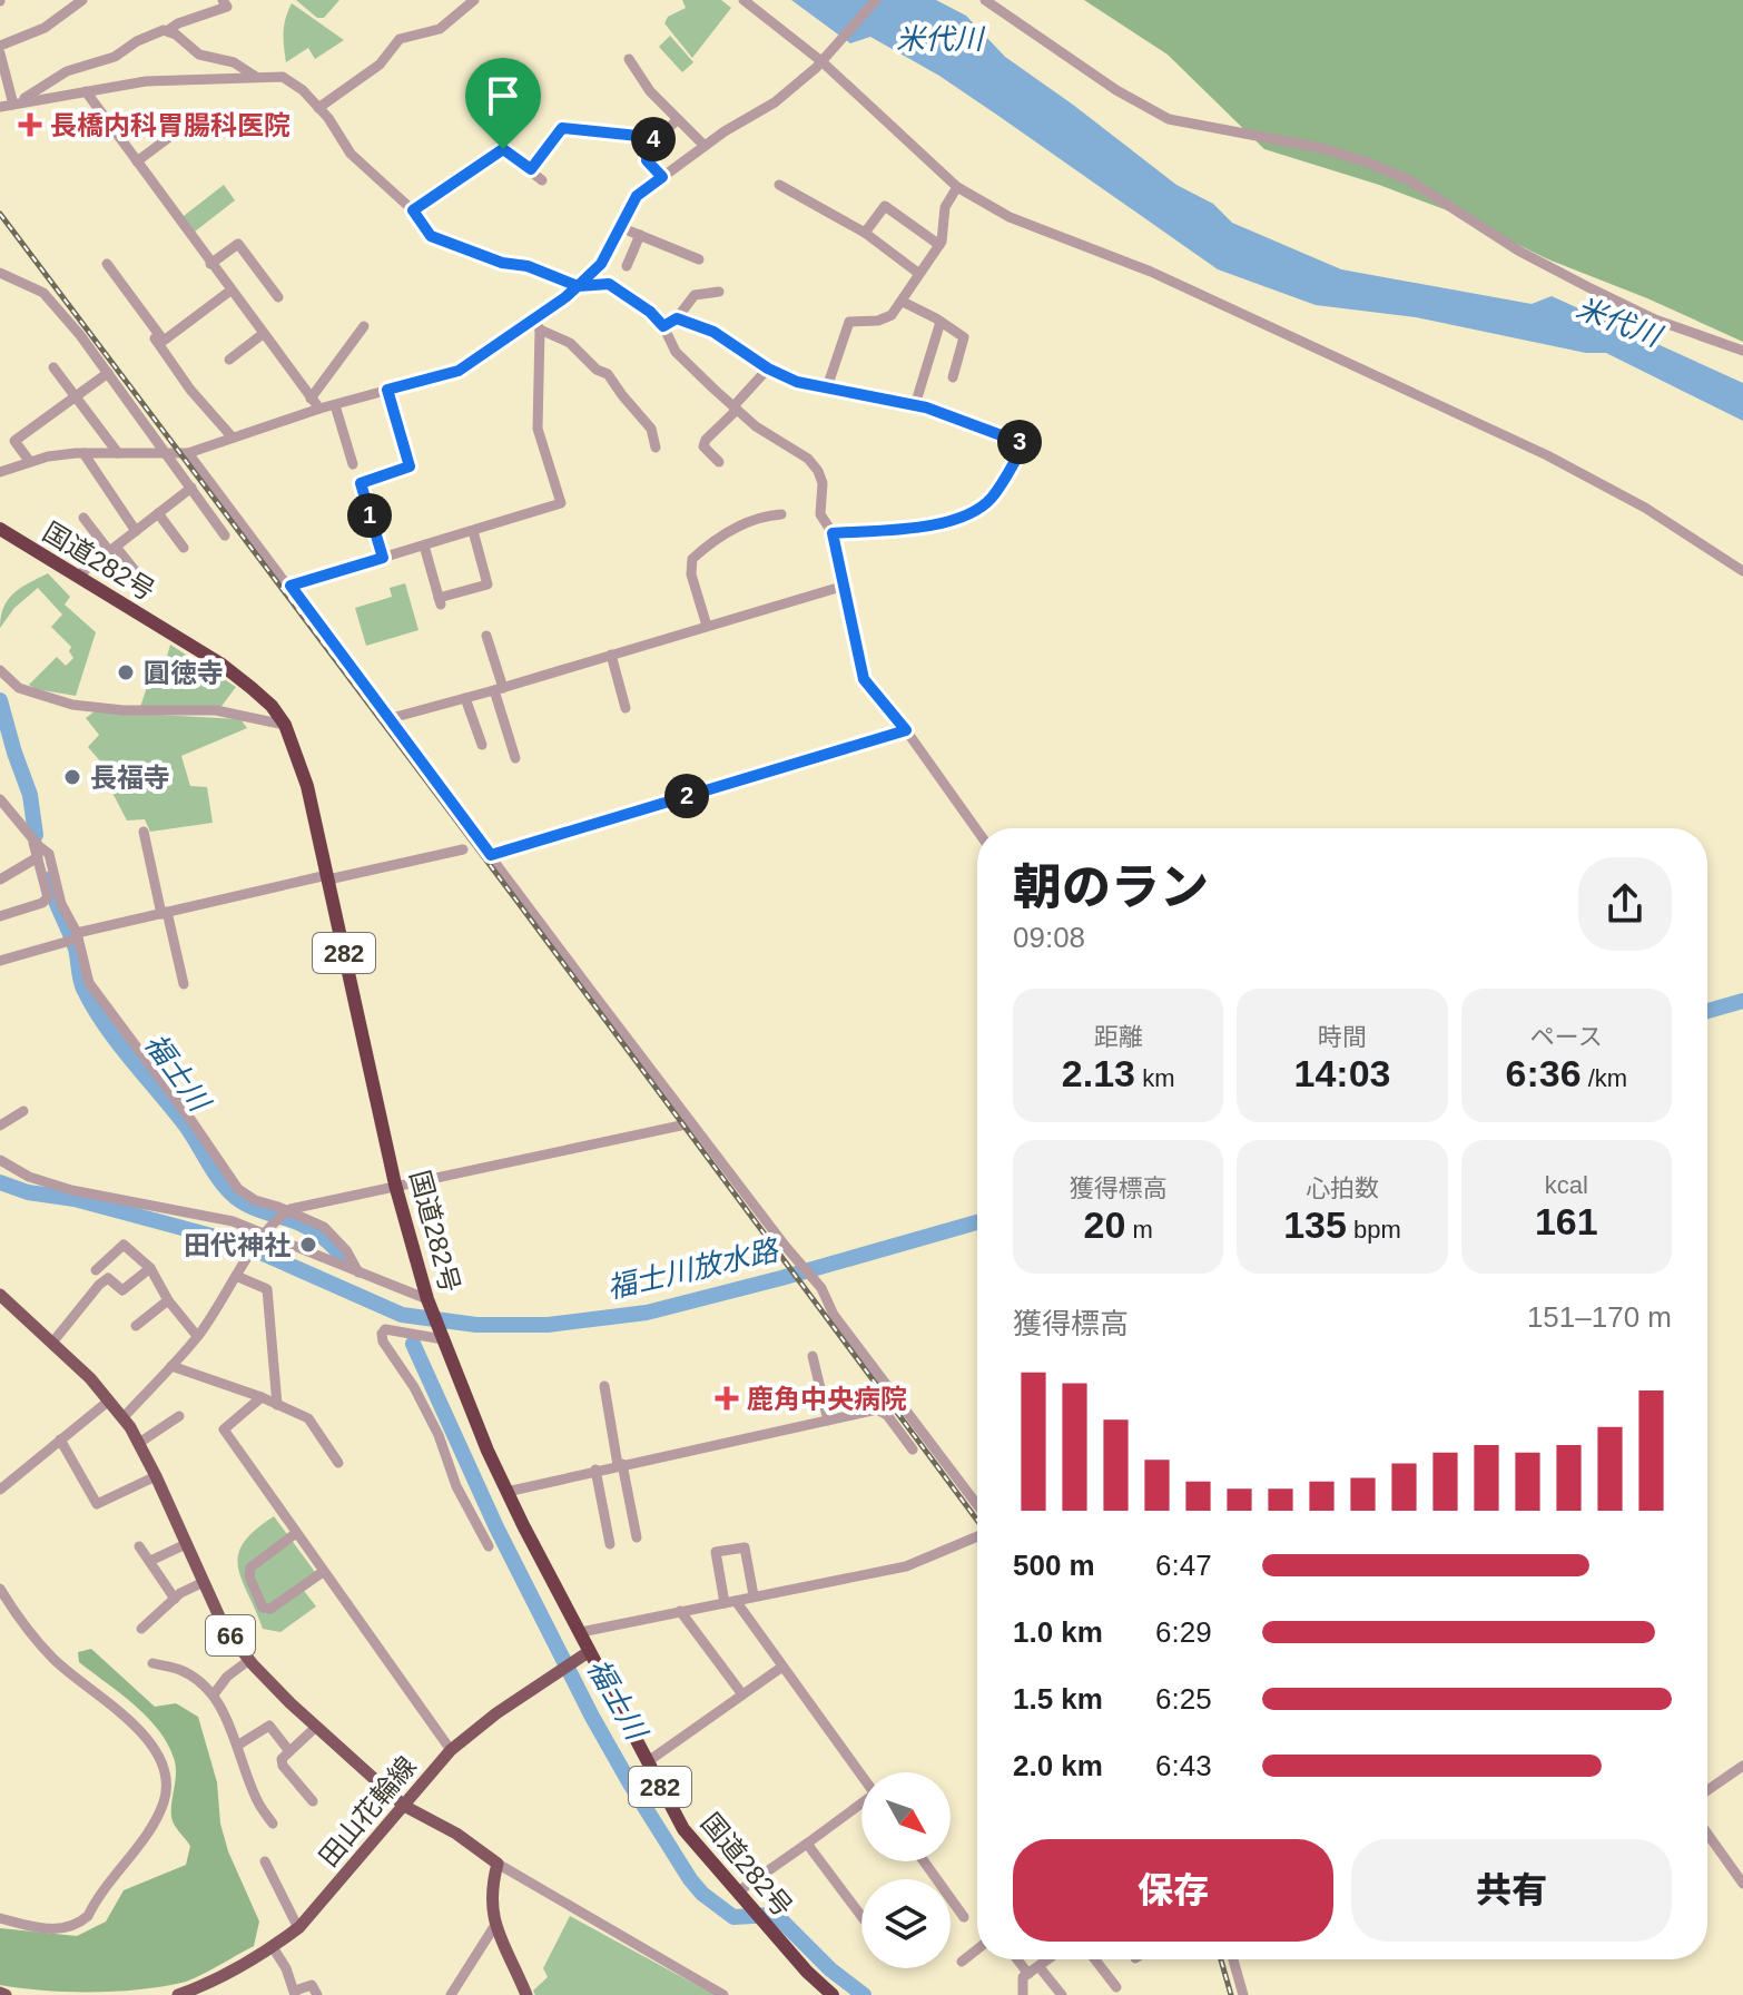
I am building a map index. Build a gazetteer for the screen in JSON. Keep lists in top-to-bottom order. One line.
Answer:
{"streets":{"highway":["国道282号","282"],"main road":["66","田山花輪線"]},"crossings":[["国道282号","田山花輪線"],["66","田山花輪線"]],"water":["米代川","福士川","福士川放水路"],"places":{"health":["長橋内科胃腸科医院","鹿角中央病院"],"other":["圓徳寺","長福寺","田代神社"]},"north":"bottom right","page":{"pins":["4","3","1","2"],"heading":["朝のラン","09:08"],"stats":[["距離","2.13 km"],["時間","14:03"],["ペース","6:36 /km"],["獲得標高","20 m"],["心拍数","135 bpm"],["kcal","161"]],"chart":["獲得標高","151–170 m"],"list":[{"name":"500 m","note":"6:47"},{"name":"1.0 km","note":"6:29"},{"name":"1.5 km","note":"6:25"},{"name":"2.0 km","note":"6:43"}],"buttons":["保存","共有"]}}
